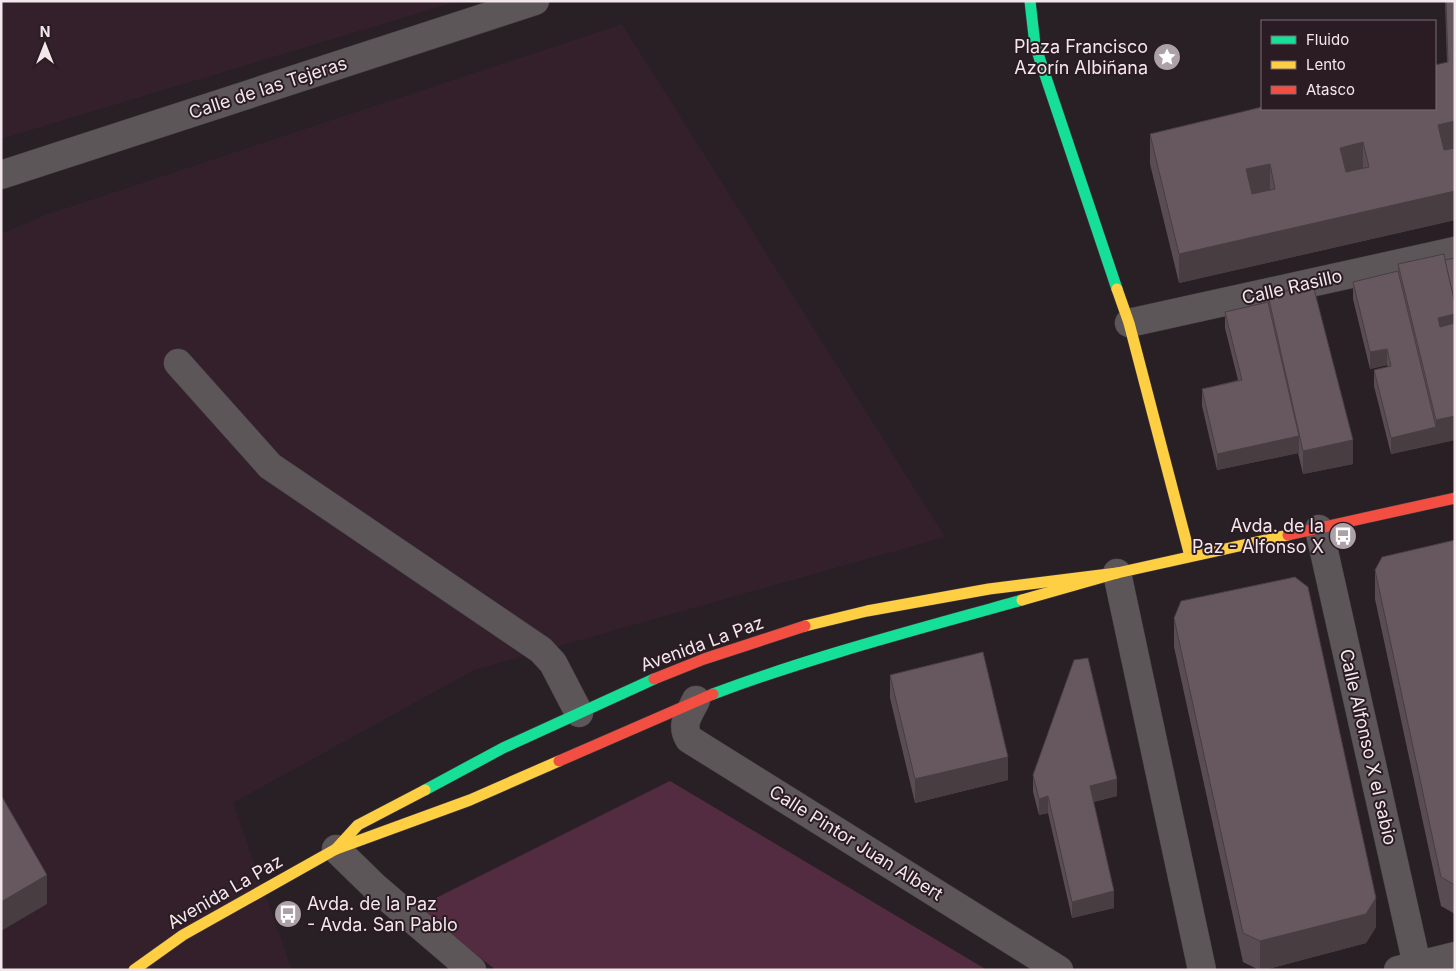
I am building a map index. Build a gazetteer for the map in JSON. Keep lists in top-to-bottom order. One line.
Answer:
{"streets":{"main road":["Avenida La Paz"],"street":["Calle de las Tejeras","Calle Rasillo","Calle Alfonso X el sabio","Calle Pintor Juan Albert"]},"crossings":[["Avenida La Paz","Calle Alfonso X el sabio"],["Avenida La Paz","Calle Pintor Juan Albert"]],"places":{"place":["Plaza Francisco Azorín Albiñana"],"bus stop":["Avda. de la Paz - Alfonso X","Avda. de la Paz - Avda. San Pablo"]},"legend":["Fluido","Lento","Atasco"],"north":"top"}
